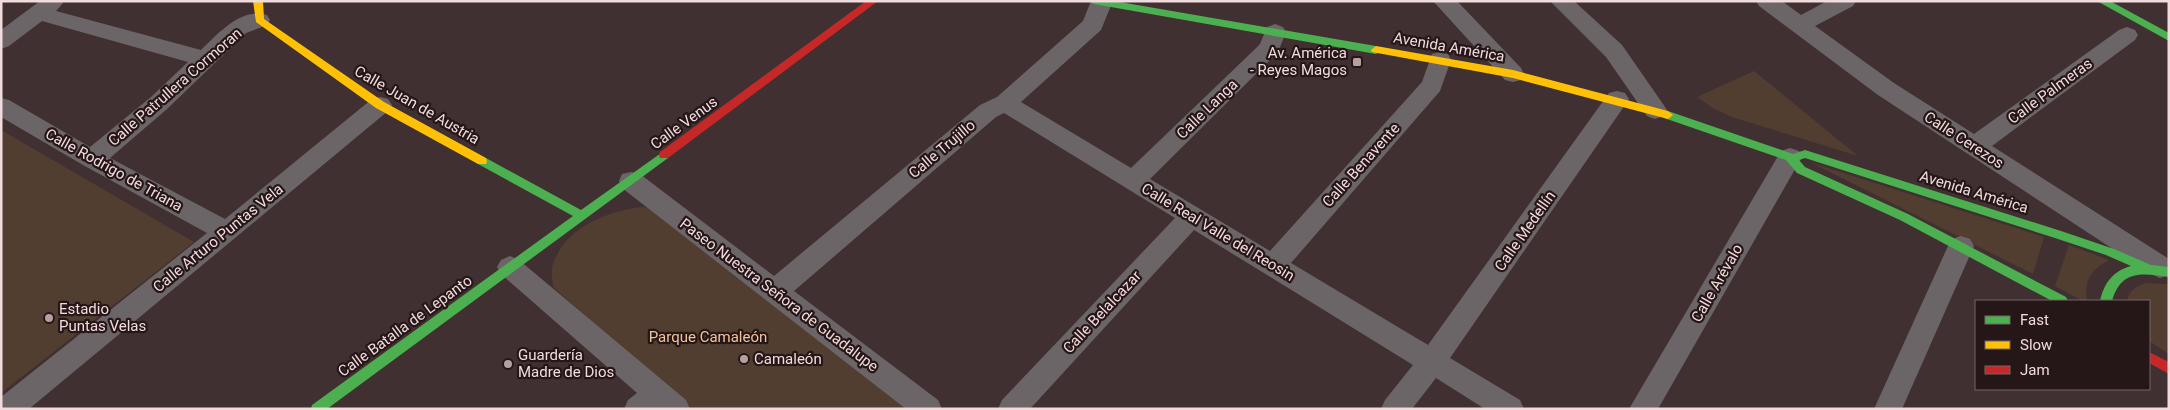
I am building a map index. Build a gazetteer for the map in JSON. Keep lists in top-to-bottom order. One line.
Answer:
{"streets":{"street":["Avenida América","Calle Patrullera Cormoran","Calle Palmeras","Calle Juan de Austria","Calle Langa","Calle Venus","Calle Cerezos","Calle Trujillo","Calle Benavente","Calle Rodrigo de Triana","Calle Medellín","Calle Real Valle del Reosin","Calle Arturo Puntas Vela","Calle Arévalo","Paseo Nuestra Señora de Guadalupe","Calle Belalcazar","Calle Batalla de Lepanto"]},"crossings":[["Avenida América","Calle Langa"],["Avenida América","Calle Cerezos"],["Avenida América","Calle Trujillo"],["Avenida América","Calle Benavente"],["Avenida América","Calle Medellín"],["Avenida América","Calle Arévalo"],["Calle Patrullera Cormoran","Calle Juan de Austria"],["Calle Patrullera Cormoran","Calle Rodrigo de Triana"],["Calle Palmeras","Calle Cerezos"],["Calle Juan de Austria","Calle Venus"],["Calle Juan de Austria","Calle Arturo Puntas Vela"],["Calle Langa","Calle Real Valle del Reosin"],["Calle Venus","Paseo Nuestra Señora de Guadalupe"],["Calle Venus","Calle Batalla de Lepanto"],["Calle Trujillo","Calle Real Valle del Reosin"],["Calle Trujillo","Paseo Nuestra Señora de Guadalupe"],["Calle Benavente","Calle Real Valle del Reosin"],["Calle Rodrigo de Triana","Calle Arturo Puntas Vela"],["Calle Medellín","Calle Real Valle del Reosin"],["Calle Real Valle del Reosin","Calle Belalcazar"]],"parks":["Parque Camaleón"],"places":{"transit":["Av. América - Reyes Magos"],"other":["Estadio Puntas Velas","Camaleón","Guardería Madre de Dios"]},"legend":["Fast","Slow","Jam"]}
